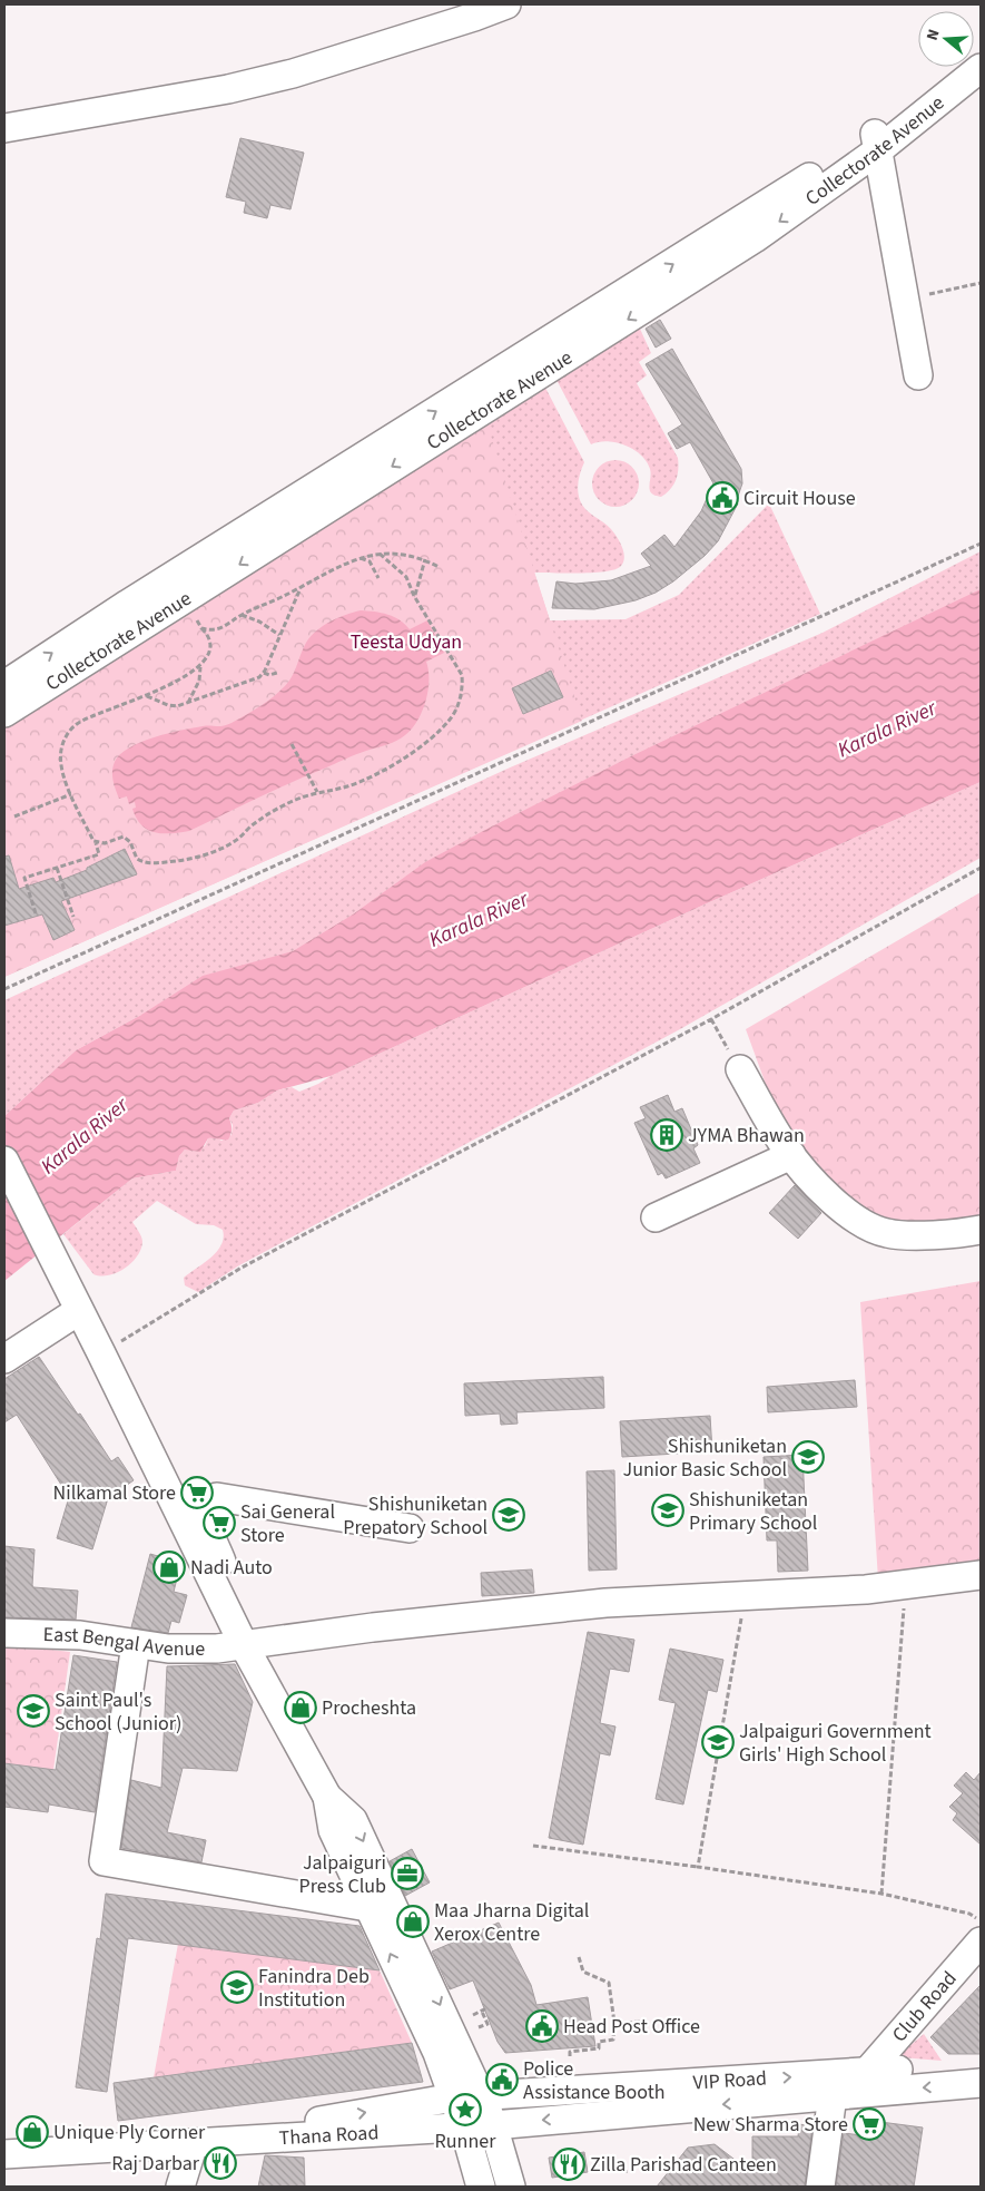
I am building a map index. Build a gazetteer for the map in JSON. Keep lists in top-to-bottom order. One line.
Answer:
{"streets":{"street":["Collectorate Avenue","East Bengal Avenue","Club Road","VIP Road","Thana Road"]},"crossings":[["Club Road","VIP Road"],["VIP Road","Thana Road"]],"water":["Karala River"],"parks":["Teesta Udyan"],"places":{"public building":["Circuit House","Head Post Office","Police Assistance Booth"],"building":["JYMA Bhawan"],"school or university":["Shishuniketan Junior Basic School","Shishuniketan Primary School","Shishuniketan Prepatory School","Saint Paul's School (Junior)","Jalpaiguri Government Girls' High School","Fanindra Deb Institution"],"supermarket":["Nilkamal Store","Sai General Store","New Sharma Store"],"shop":["Nadi Auto","Procheshta","Maa Jharna Digital Xerox Centre","Unique Ply Corner"],"office":["Jalpaiguri Press Club"],"place":["Runner"],"restaurant":["Raj Darbar","Zilla Parishad Canteen"]},"north":"left"}
